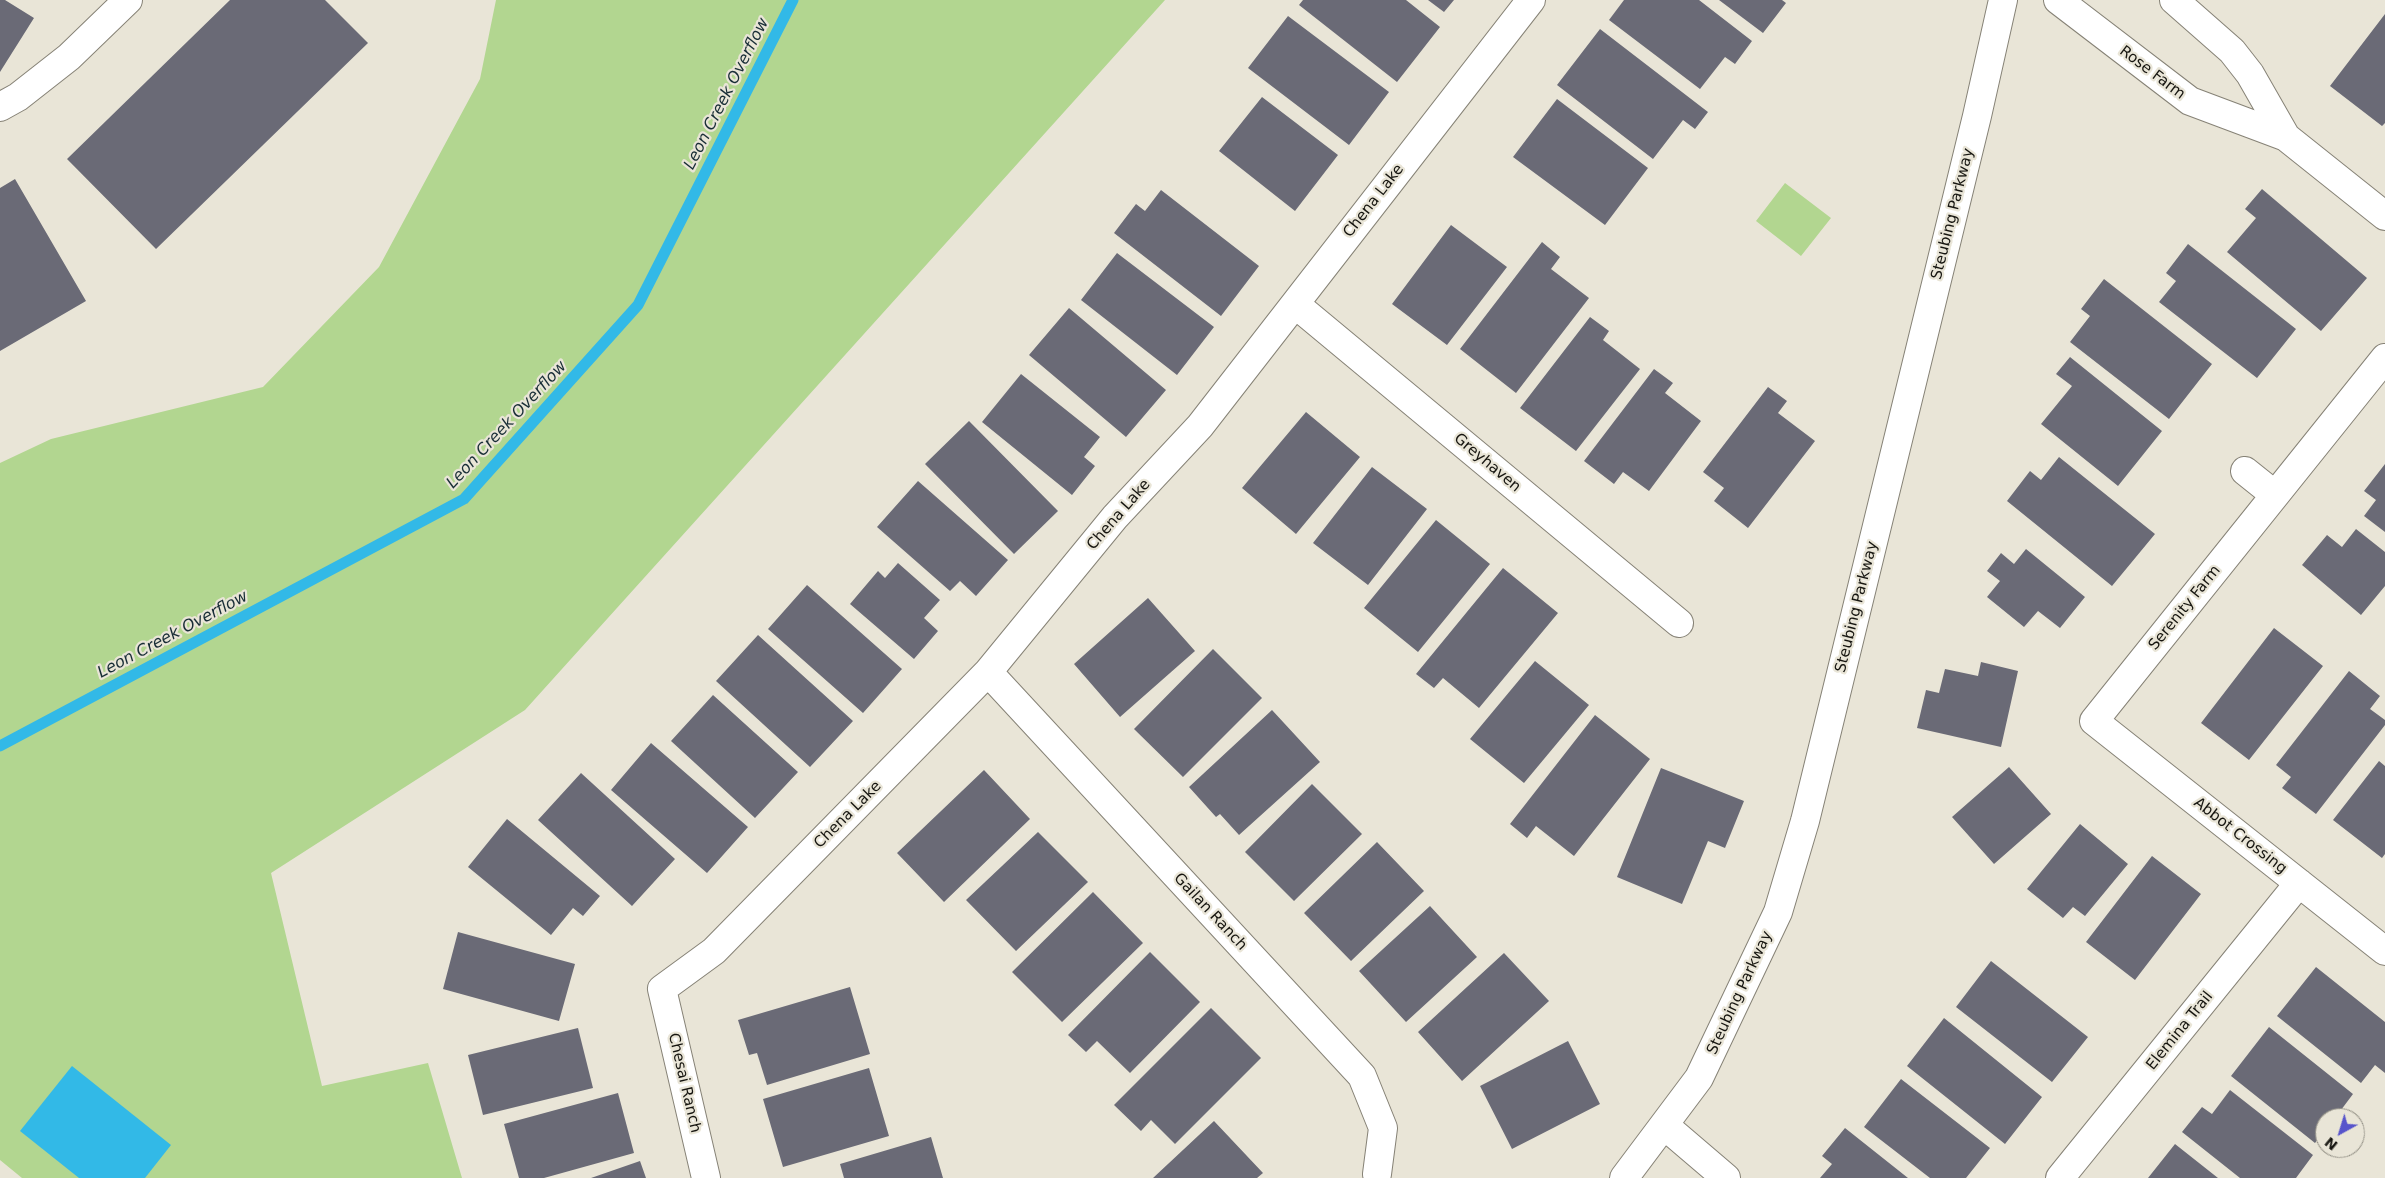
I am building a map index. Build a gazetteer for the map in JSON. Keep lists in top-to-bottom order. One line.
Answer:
{"streets":{"street":["Rose Farm","Chena Lake","Steubing Parkway","Greyhaven","Serenity Farm","Abbot Crossing","Gailan Ranch","Elemina Trail","Chesai Ranch"]},"crossings":[["Chena Lake","Greyhaven"],["Chena Lake","Gailan Ranch"],["Chena Lake","Chesai Ranch"],["Serenity Farm","Abbot Crossing"],["Abbot Crossing","Elemina Trail"]],"water":["Leon Creek Overflow"],"north":"bottom left"}
